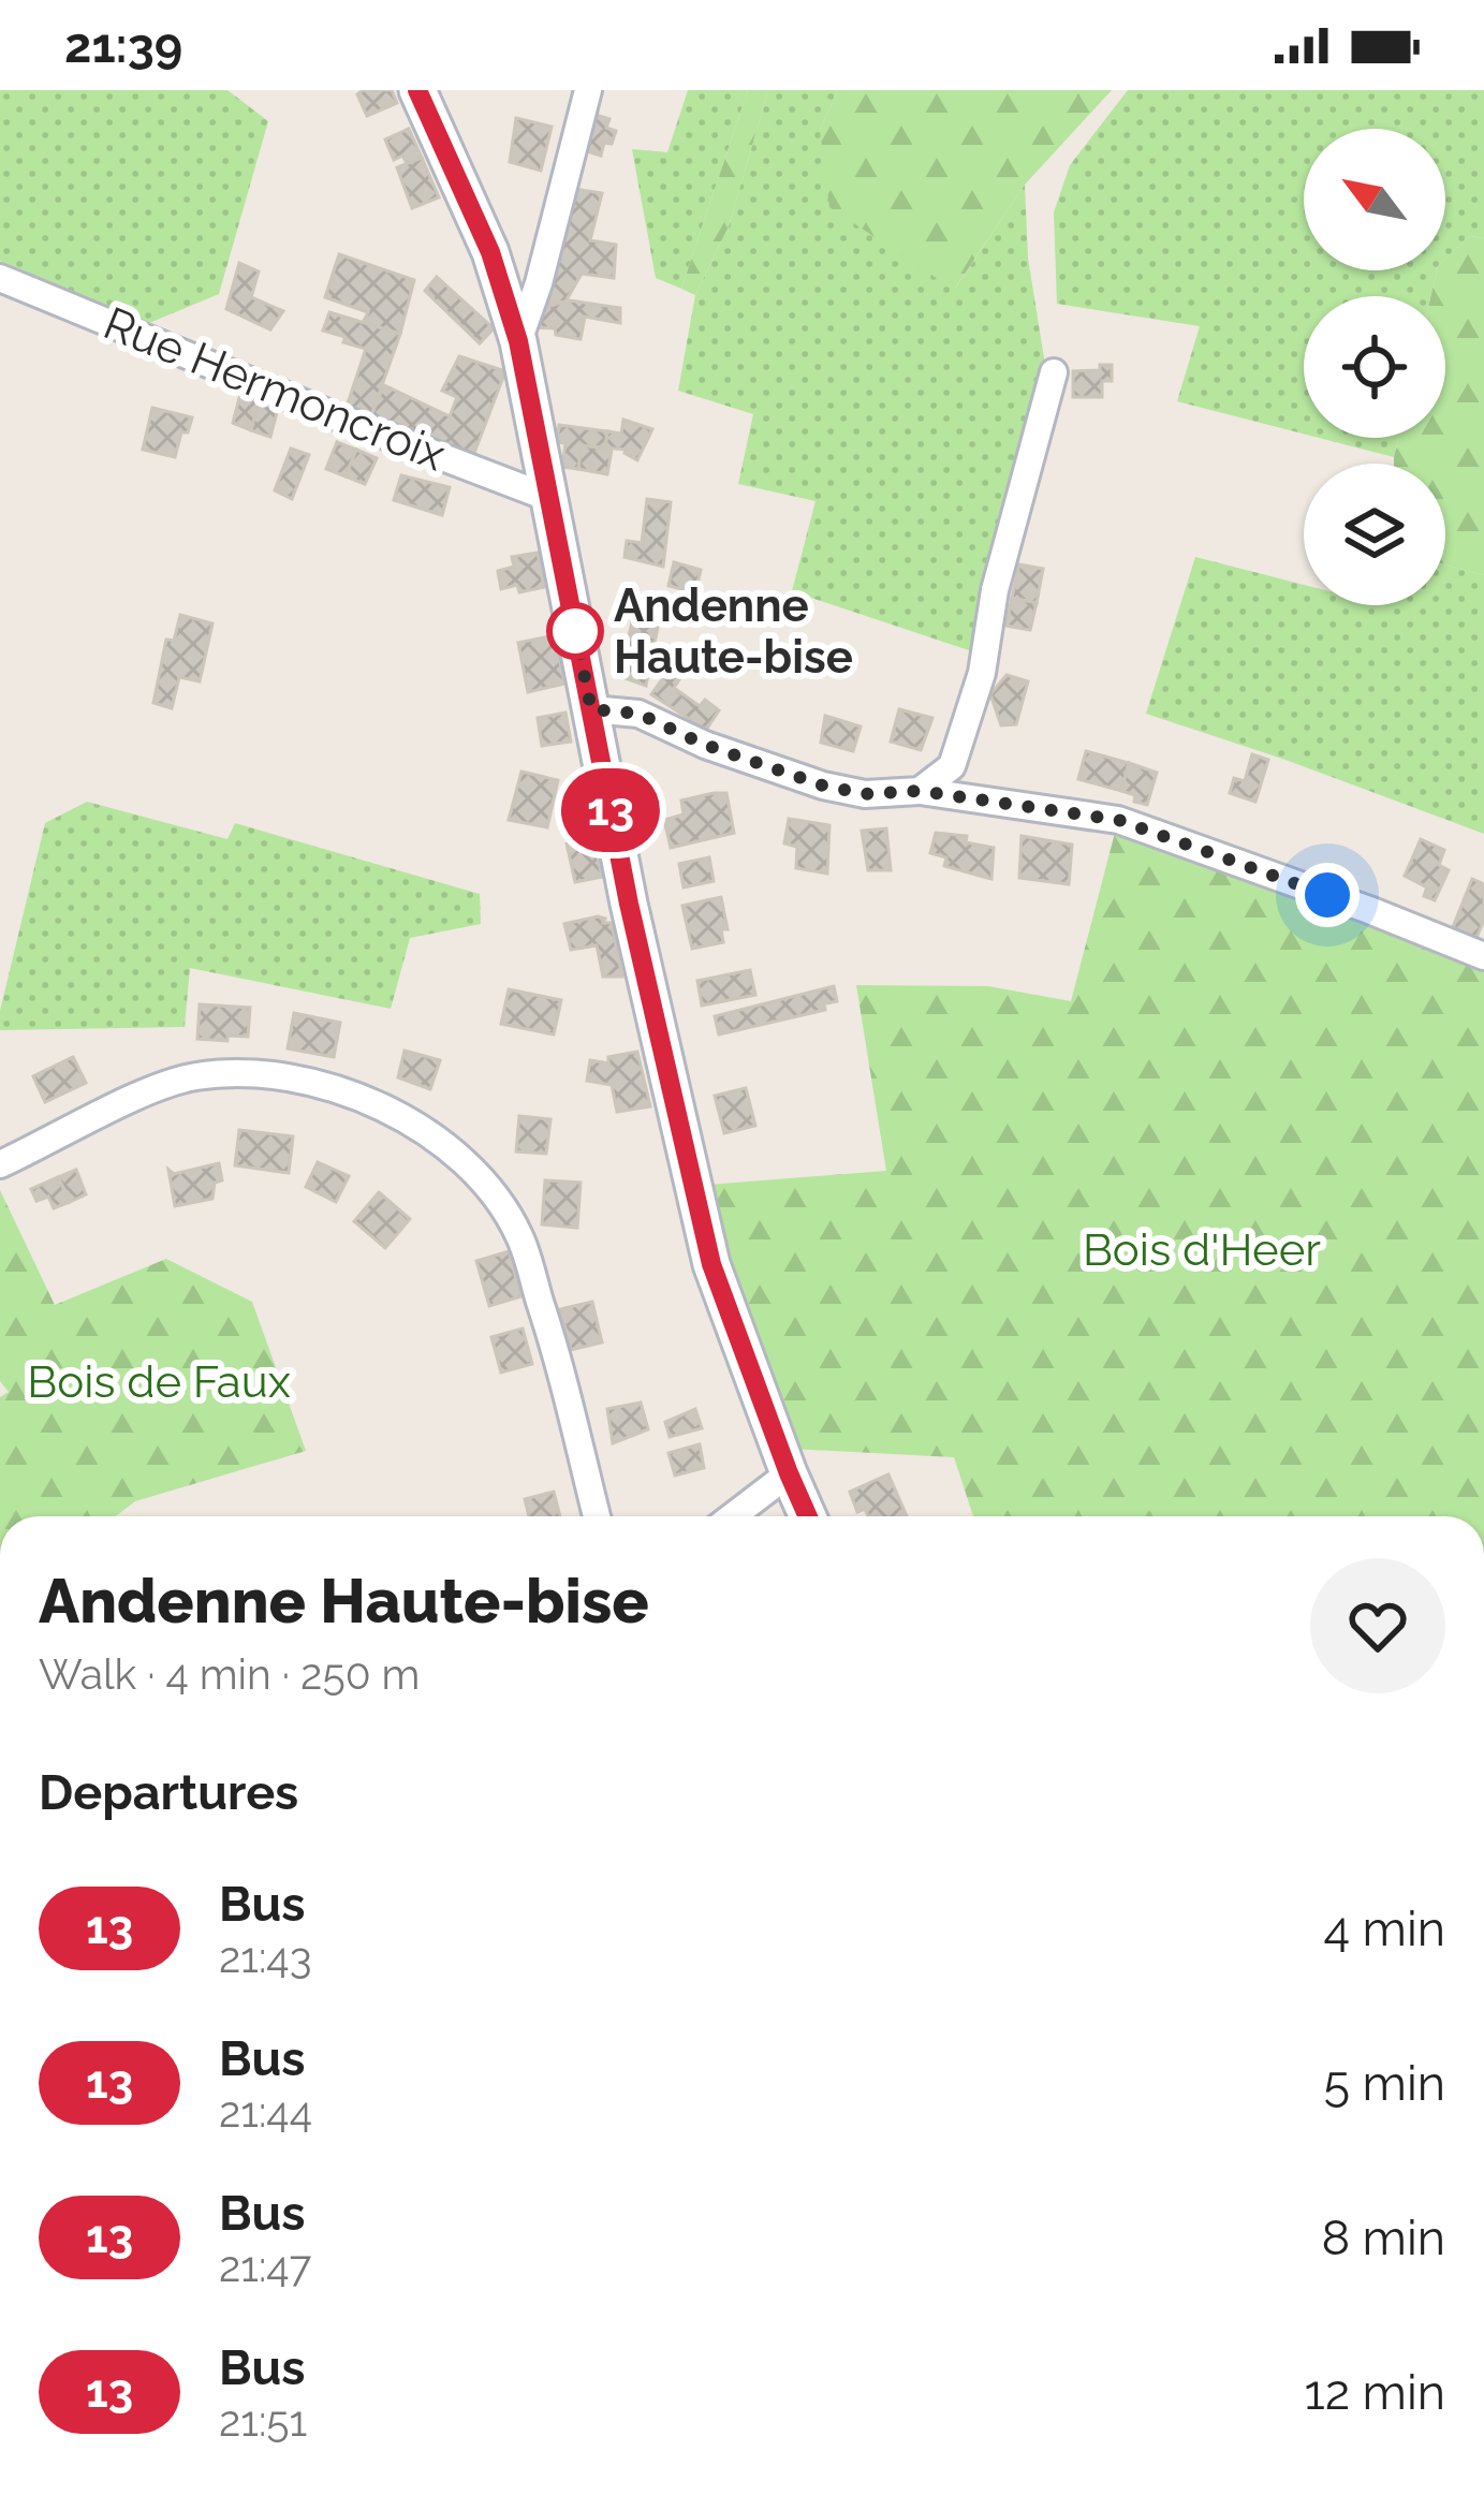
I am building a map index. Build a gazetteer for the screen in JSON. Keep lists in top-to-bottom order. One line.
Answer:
{"streets":{"street":["Rue Hermoncroix"]},"parks":["Bois d'Heer","Bois de Faux"],"places":["Andenne Haute-bise"],"lines":["bus line 13"],"north":"top left","page":{"status":"21:39","on_map":"13","heading":[["Andenne Haute-bise","Walk · 4 min · 250 m"],"Departures"],"list":[{"mark":"13","name":"Bus","note":"21:43","value":"4 min"},{"mark":"13","name":"Bus","note":"21:44","value":"5 min"},{"mark":"13","name":"Bus","note":"21:47","value":"8 min"},{"mark":"13","name":"Bus","note":"21:51","value":"12 min"}]}}
